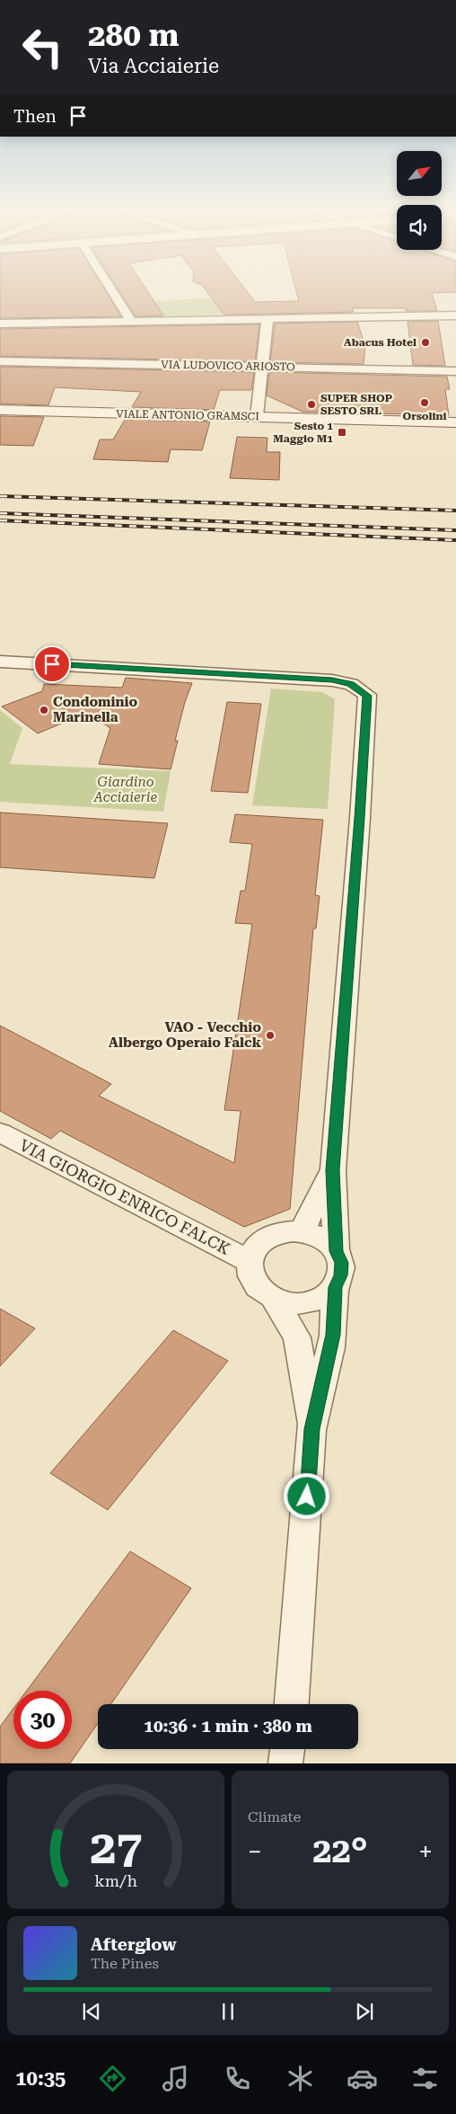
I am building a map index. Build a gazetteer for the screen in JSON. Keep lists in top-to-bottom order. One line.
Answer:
{"streets":{"main road":["VIALE ANTONIO GRAMSCI"],"street":["VIA LUDOVICO ARIOSTO","VIA GIORGIO ENRICO FALCK"]},"parks":["Giardino Acciaierie"],"places":{"other":["Abacus Hotel","Orsolini","SUPER SHOP SESTO SRL","Condominio Marinella","VAO - Vecchio Albergo Operaio Falck"],"transit":["Sesto 1 Maggio M1"]},"north":"top right","page":{"turn":["280 m","Via Acciaierie"],"then":"Then","limit":"30","trip":"10:36 · 1 min · 380 m","tile":"Climate","heat":["−","22°","+"],"song":["Afterglow","The Pines"],"tabs":"10:35","gauge":["27","km/h"]}}
